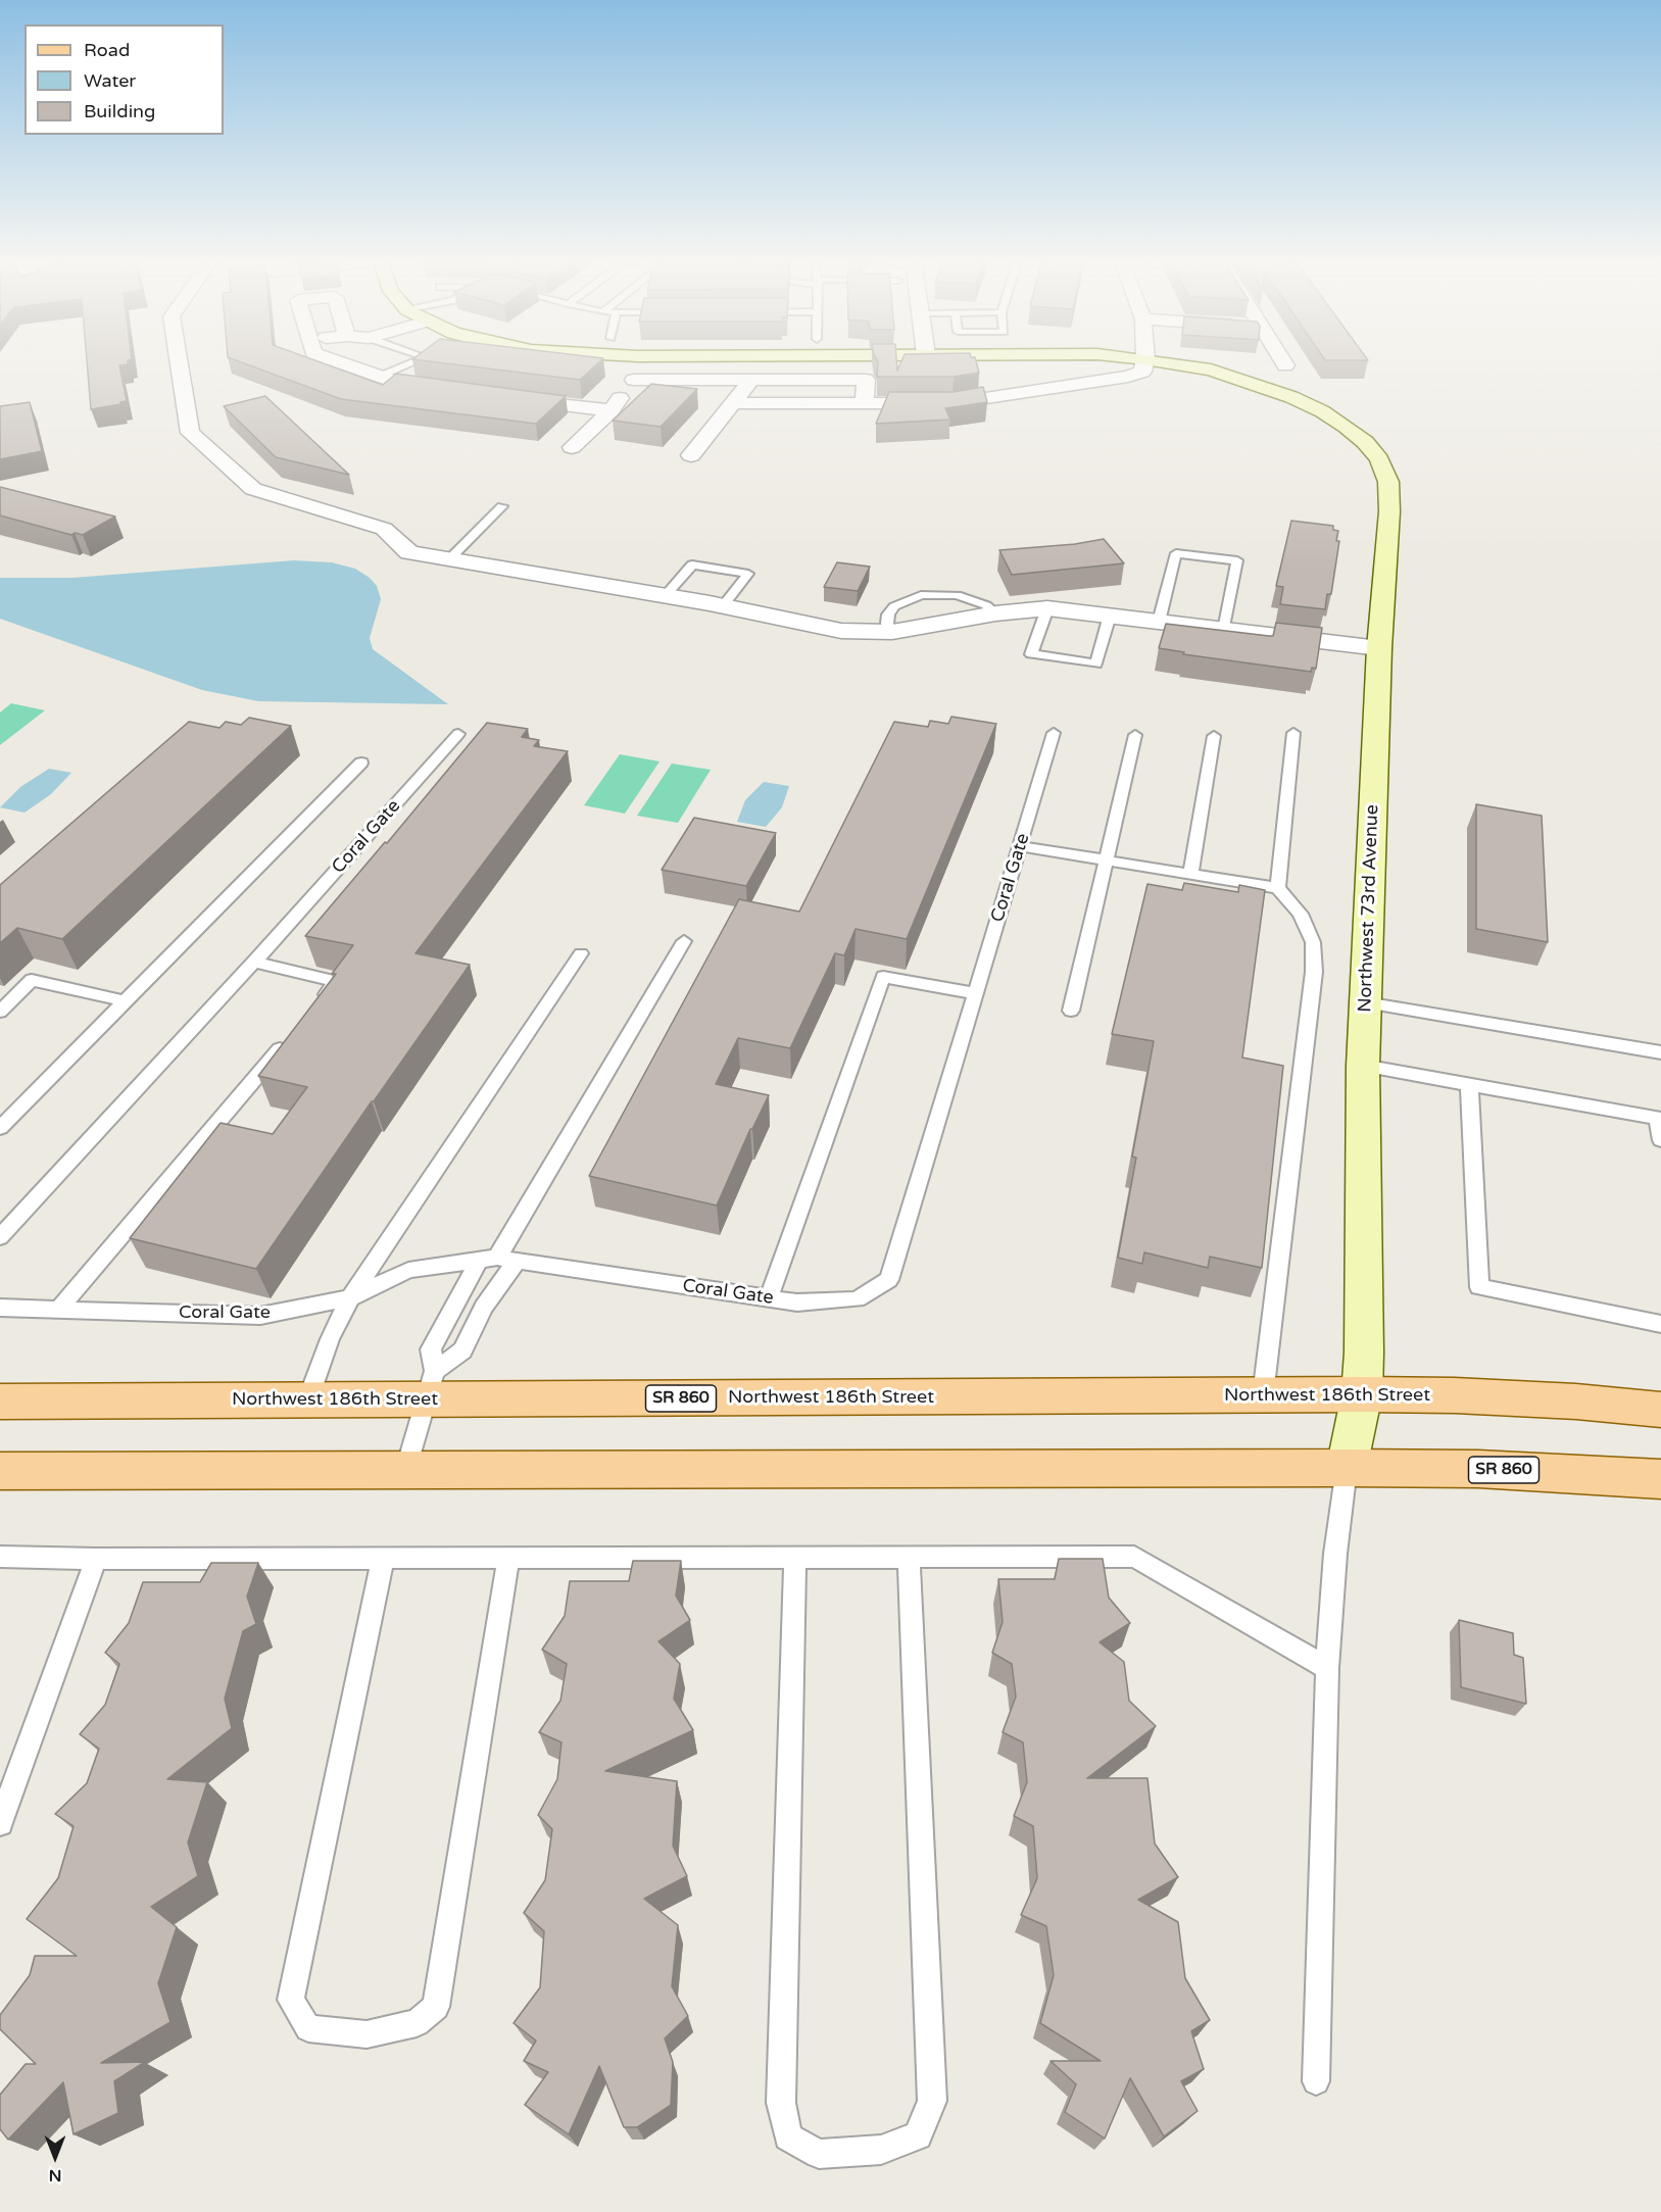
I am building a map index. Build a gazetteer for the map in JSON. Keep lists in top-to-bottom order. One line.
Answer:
{"streets":{"main road":["Northwest 186th Street","SR 860"],"street":["Northwest 73rd Avenue"],"lane":["Coral Gate"]},"crossings":[["Northwest 73rd Avenue","Northwest 186th Street"],["Northwest 73rd Avenue","SR 860"]],"legend":["Road","Water","Building"],"north":"bottom"}
